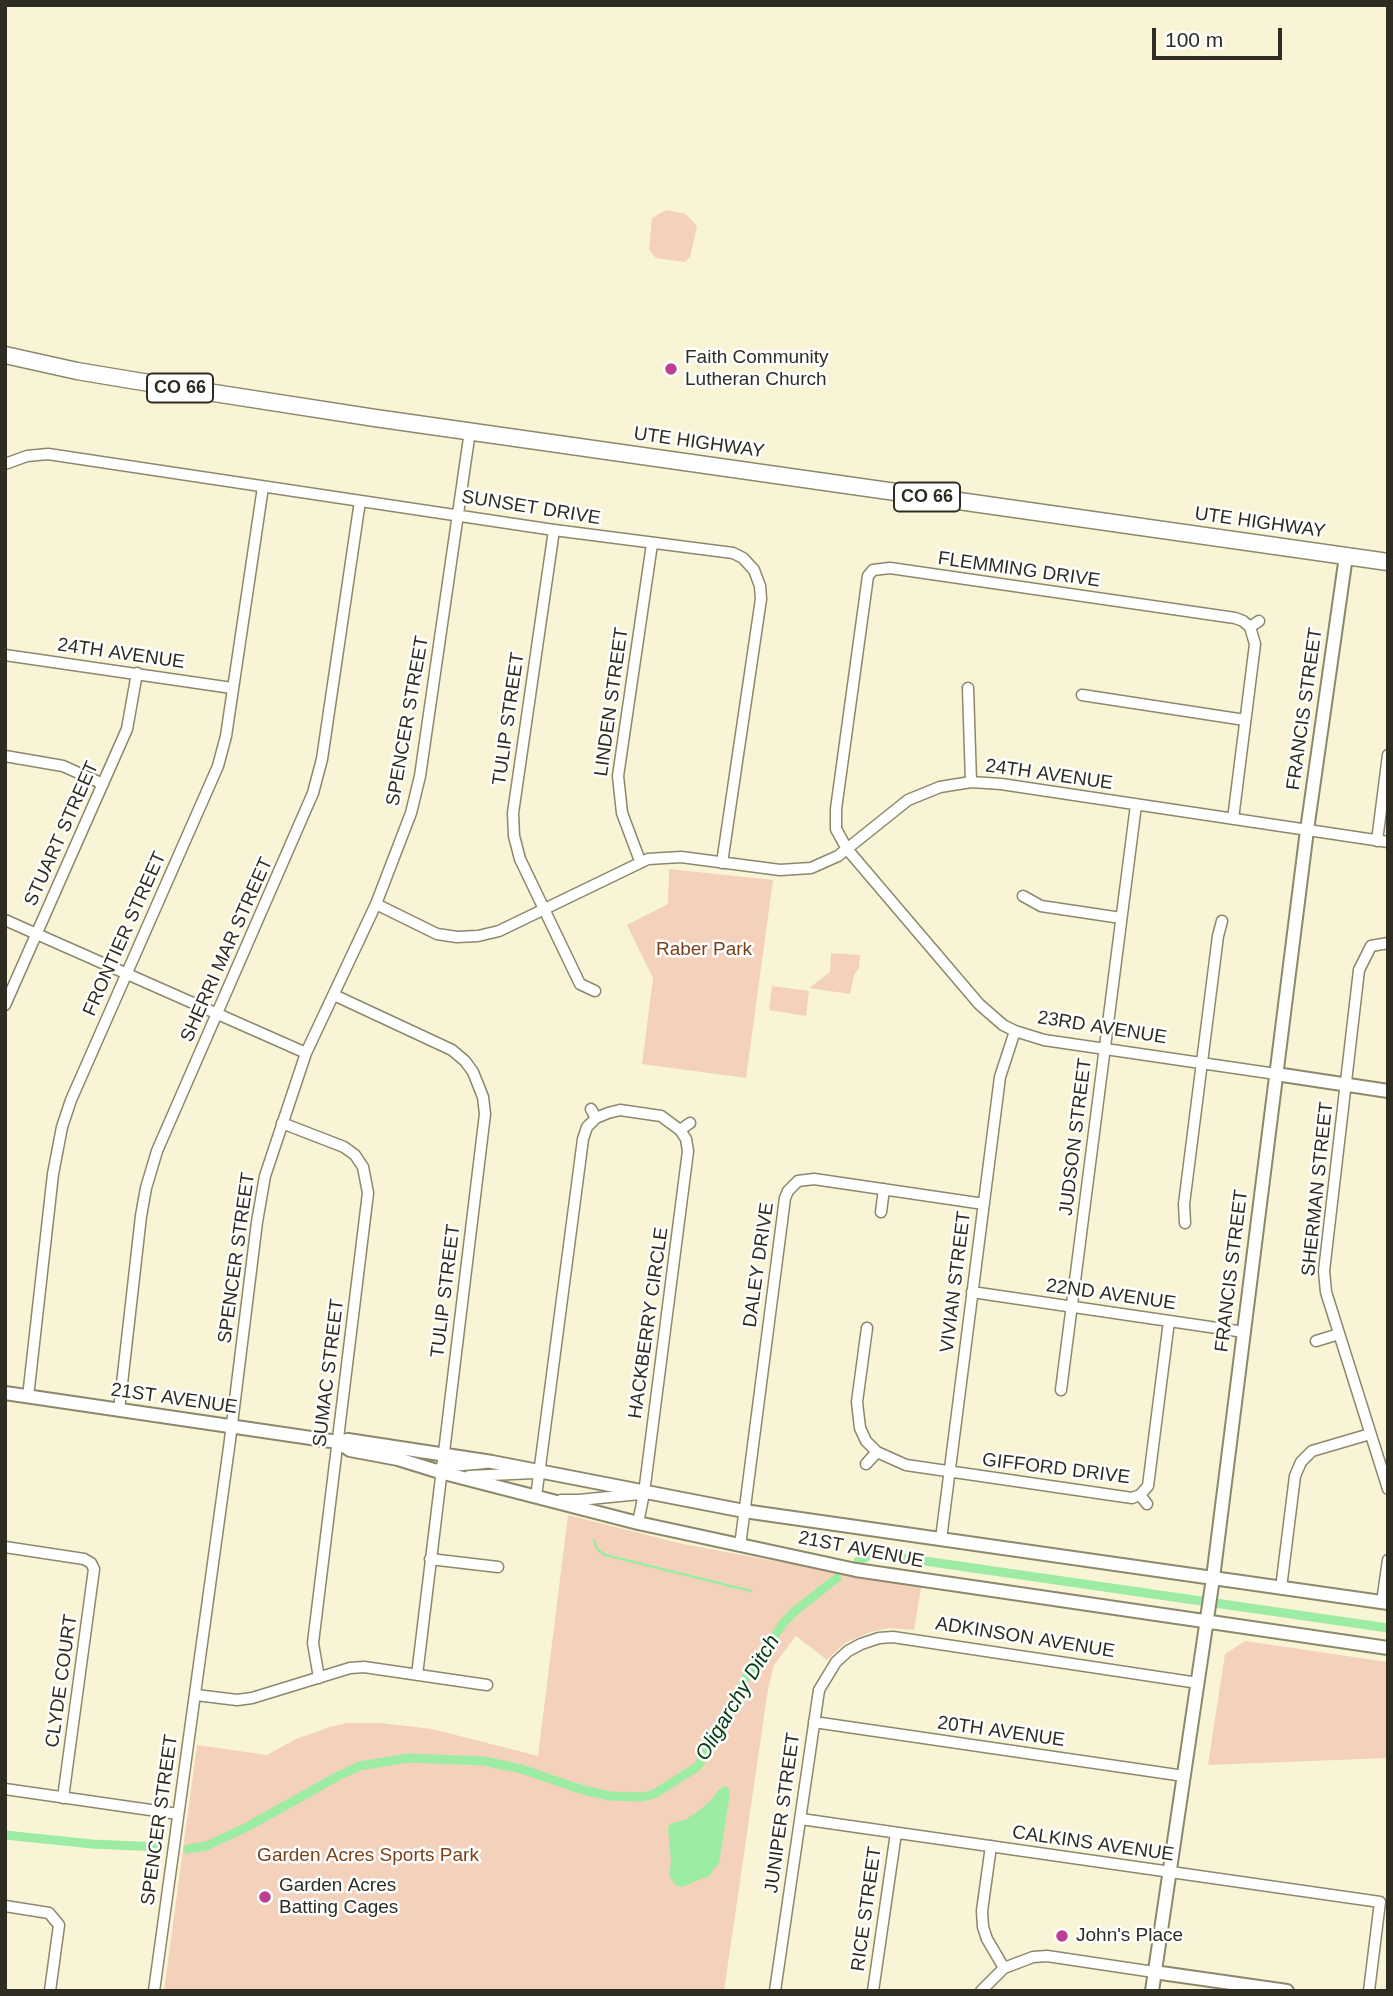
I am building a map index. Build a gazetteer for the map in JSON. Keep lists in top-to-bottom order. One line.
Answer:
{"streets":{"main road":["CO 66","UTE HIGHWAY"],"street":["SUNSET DRIVE","FLEMMING DRIVE","24TH AVENUE","LINDEN STREET","FRANCIS STREET","TULIP STREET","SPENCER STREET","STUART STREET","FRONTIER STREET","SHERRI MAR STREET","23RD AVENUE","JUDSON STREET","SHERMAN STREET","DALEY DRIVE","VIVIAN STREET","22ND AVENUE","HACKBERRY CIRCLE","SUMAC STREET","21ST AVENUE","GIFFORD DRIVE","ADKINSON AVENUE","CLYDE COURT","20TH AVENUE","JUNIPER STREET","CALKINS AVENUE","RICE STREET"]},"crossings":[["UTE HIGHWAY","FRANCIS STREET"],["UTE HIGHWAY","SPENCER STREET"],["SUNSET DRIVE","24TH AVENUE"],["SUNSET DRIVE","LINDEN STREET"],["SUNSET DRIVE","TULIP STREET"],["SUNSET DRIVE","SPENCER STREET"],["SUNSET DRIVE","FRONTIER STREET"],["SUNSET DRIVE","SHERRI MAR STREET"],["FLEMMING DRIVE","24TH AVENUE"],["FLEMMING DRIVE","23RD AVENUE"],["24TH AVENUE","LINDEN STREET"],["24TH AVENUE","FRANCIS STREET"],["24TH AVENUE","TULIP STREET"],["24TH AVENUE","SPENCER STREET"],["24TH AVENUE","STUART STREET"],["24TH AVENUE","FRONTIER STREET"],["24TH AVENUE","23RD AVENUE"],["24TH AVENUE","JUDSON STREET"],["FRANCIS STREET","23RD AVENUE"],["FRANCIS STREET","22ND AVENUE"],["FRANCIS STREET","21ST AVENUE"],["FRANCIS STREET","ADKINSON AVENUE"],["FRANCIS STREET","20TH AVENUE"],["FRANCIS STREET","CALKINS AVENUE"],["TULIP STREET","SPENCER STREET"],["TULIP STREET","21ST AVENUE"],["SPENCER STREET","SUMAC STREET"],["SPENCER STREET","21ST AVENUE"],["FRONTIER STREET","21ST AVENUE"],["SHERRI MAR STREET","21ST AVENUE"],["23RD AVENUE","JUDSON STREET"],["23RD AVENUE","SHERMAN STREET"],["23RD AVENUE","VIVIAN STREET"],["JUDSON STREET","22ND AVENUE"],["DALEY DRIVE","VIVIAN STREET"],["DALEY DRIVE","21ST AVENUE"],["VIVIAN STREET","22ND AVENUE"],["VIVIAN STREET","21ST AVENUE"],["VIVIAN STREET","GIFFORD DRIVE"],["22ND AVENUE","GIFFORD DRIVE"],["HACKBERRY CIRCLE","21ST AVENUE"],["SUMAC STREET","21ST AVENUE"],["ADKINSON AVENUE","JUNIPER STREET"],["20TH AVENUE","JUNIPER STREET"],["JUNIPER STREET","CALKINS AVENUE"],["CALKINS AVENUE","RICE STREET"]],"water":["Oligarchy Ditch"],"parks":["Raber Park","Garden Acres Sports Park"],"places":["Faith Community Lutheran Church","Garden Acres Batting Cages","John's Place"],"scale_bar":"100 m"}
